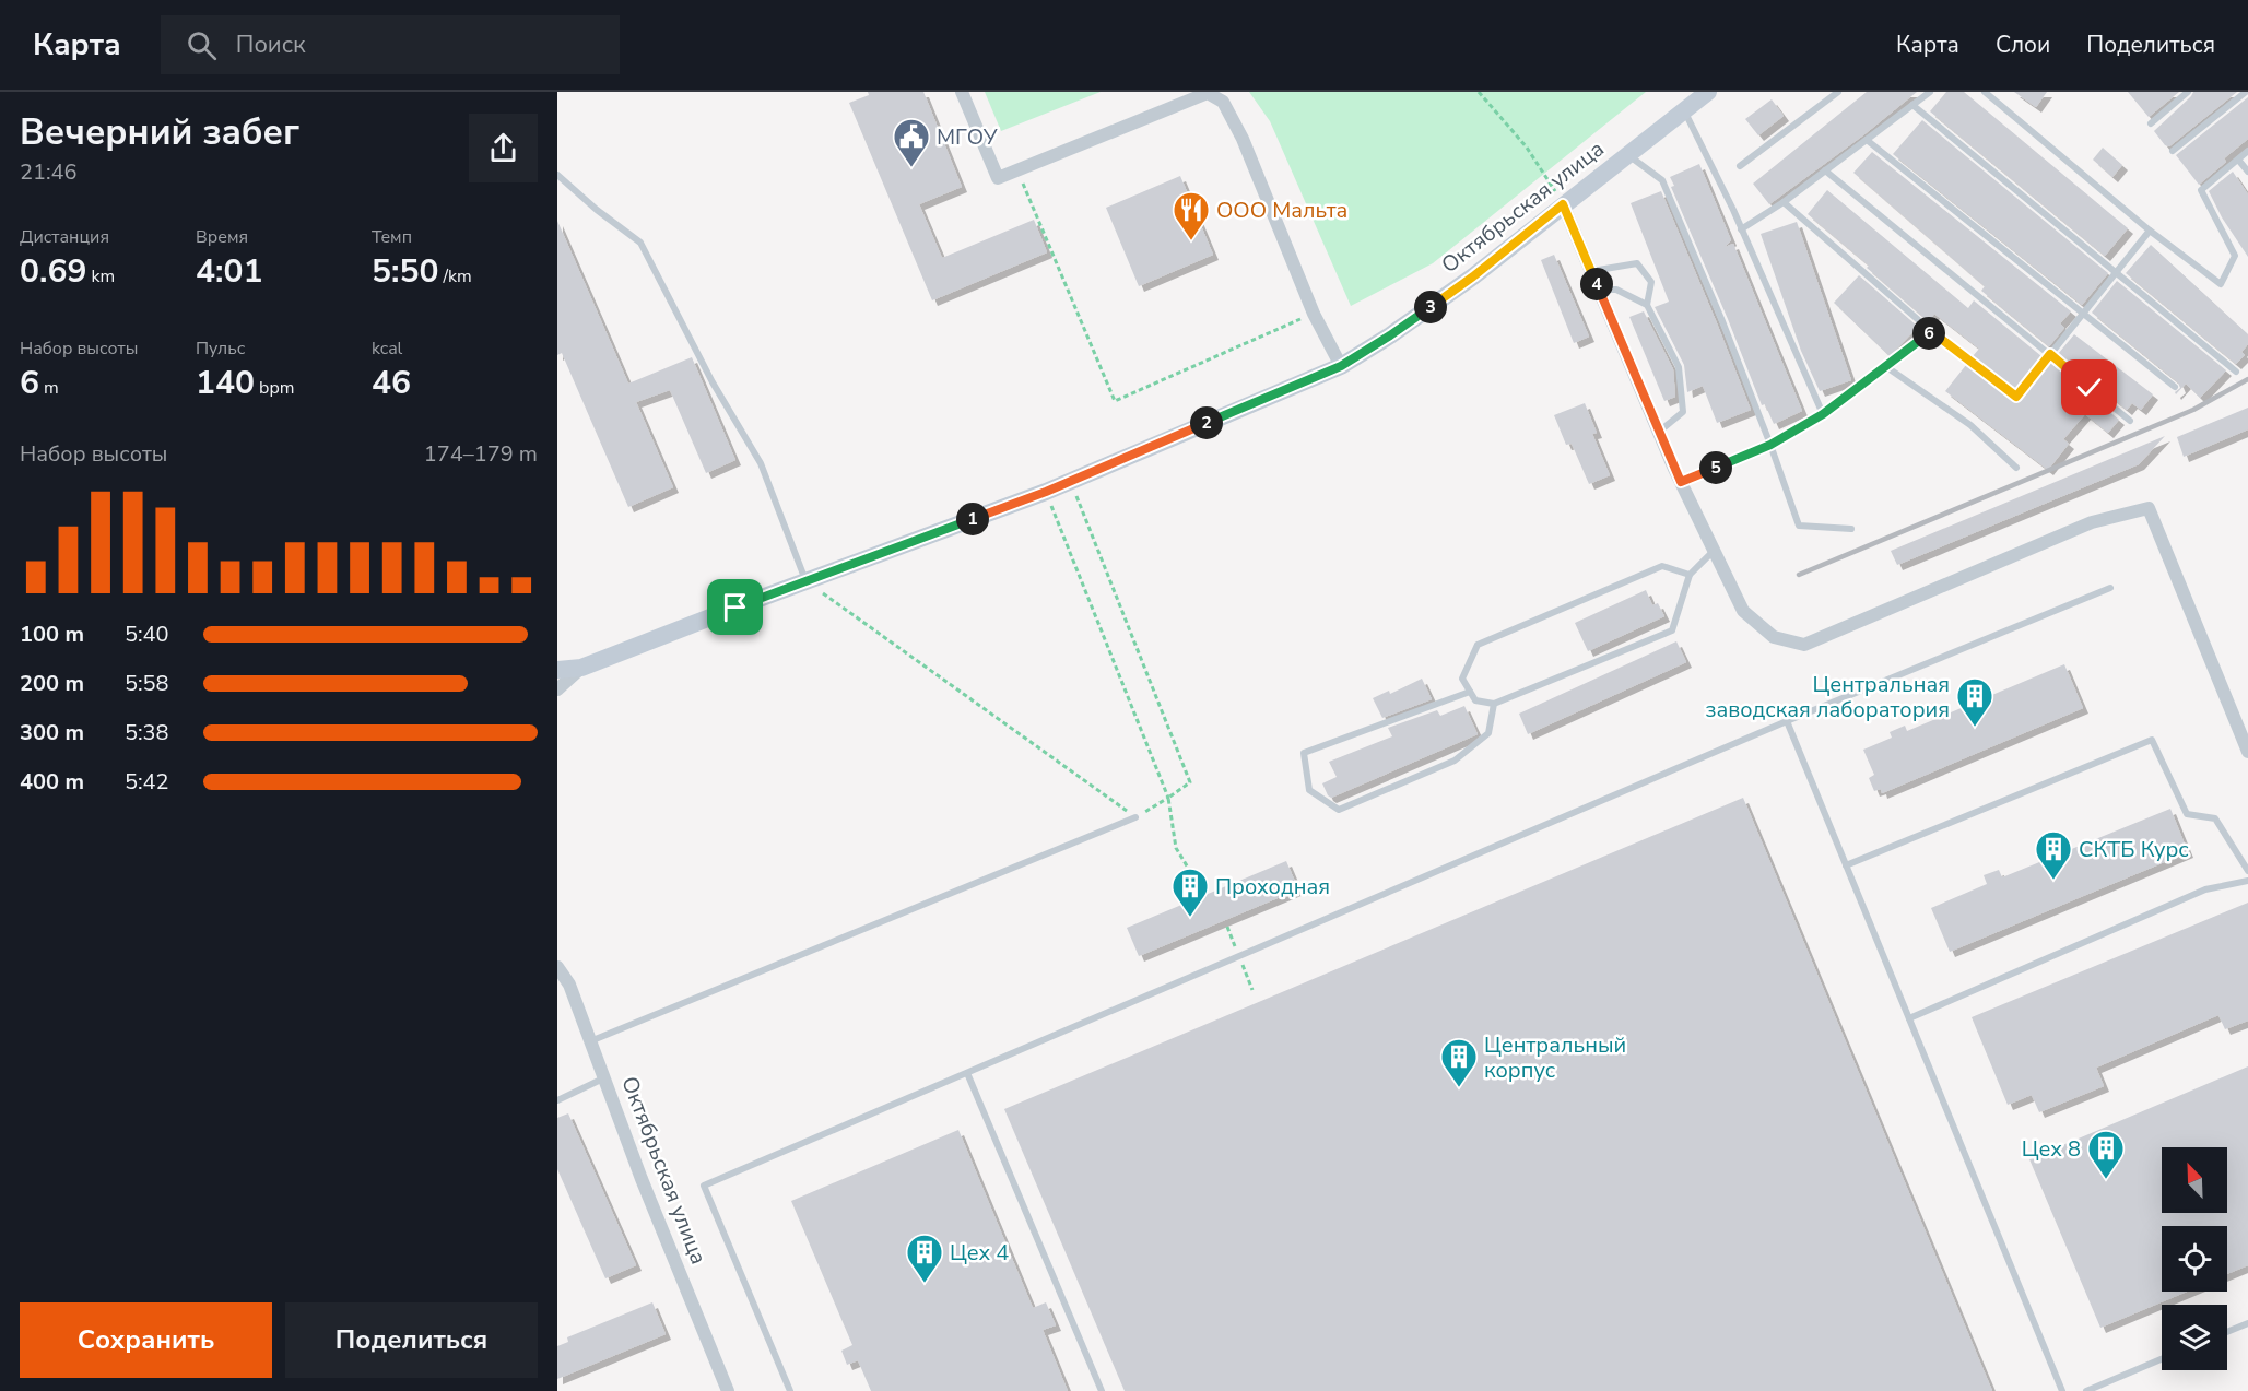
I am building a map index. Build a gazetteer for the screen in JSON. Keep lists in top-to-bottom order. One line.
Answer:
{"streets":{"main road":["Октябрьская улица"]},"places":{"public building":["МГОУ"],"restaurant":["ООО Мальта"],"building":["Центральная заводская лаборатория","СКТБ Курс","Проходная","Центральный корпус","Цех 8","Цех 4"]},"north":"top left","page":{"header":"Карта","search":"Поиск","nav":["Карта","Слои","Поделиться"],"heading":["Вечерний забег","21:46"],"stats":[["Дистанция","0.69 km"],["Время","4:01"],["Темп","5:50 /km"],["Набор высоты","6 m"],["Пульс","140 bpm"],["kcal","46"]],"pins":["4","3","6","2","5","1"],"chart":["Набор высоты","174–179 m"],"list":[{"name":"100 m","note":"5:40"},{"name":"200 m","note":"5:58"},{"name":"300 m","note":"5:38"},{"name":"400 m","note":"5:42"}],"buttons":["Сохранить","Поделиться"]}}
